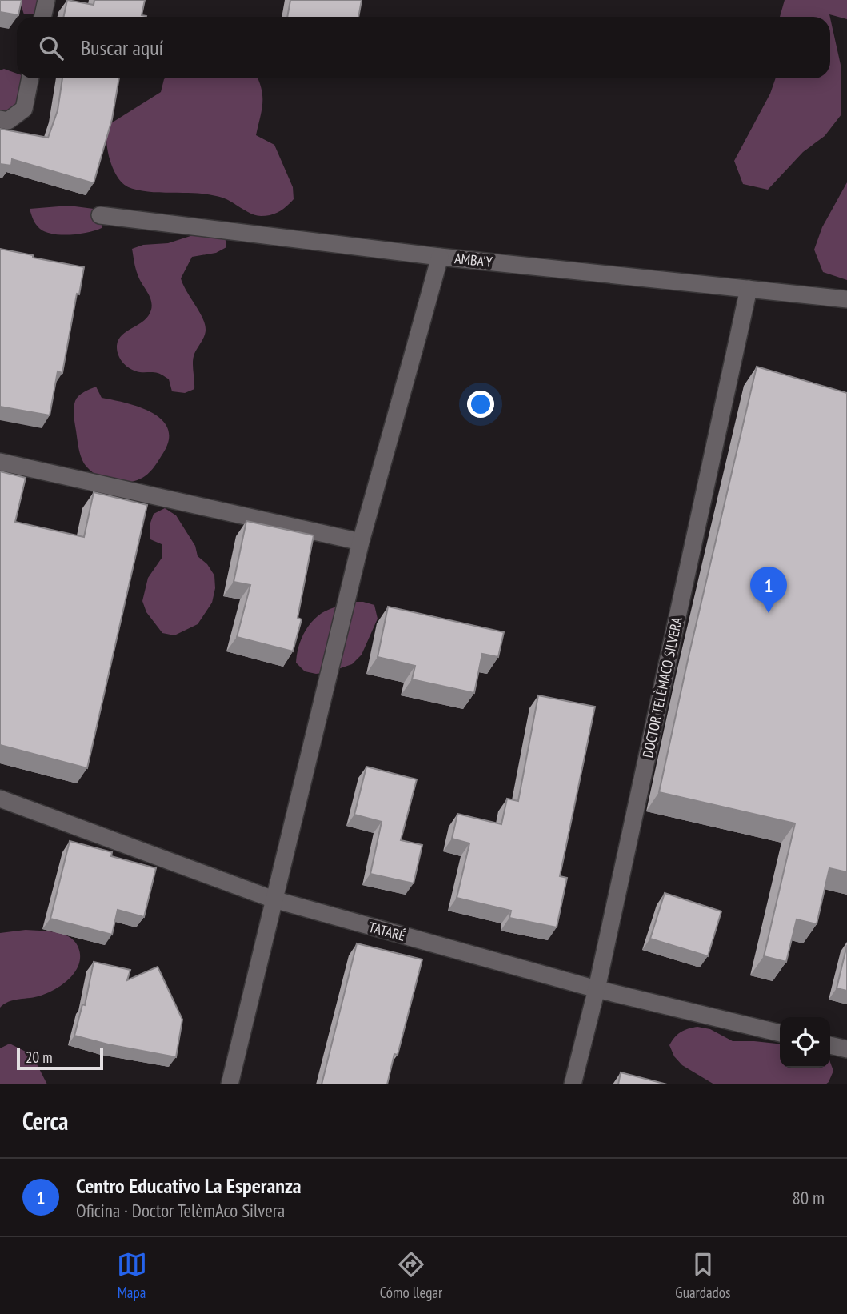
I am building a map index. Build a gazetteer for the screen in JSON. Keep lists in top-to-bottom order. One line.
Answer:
{"streets":{"street":["AMBA'Y","DOCTOR TELÈMACO SILVERA","TATARÉ"]},"crossings":[["AMBA'Y","DOCTOR TELÈMACO SILVERA"],["DOCTOR TELÈMACO SILVERA","TATARÉ"]],"scale_bar":"20 m","page":{"search":"Buscar aquí","pins":"1","scale":"20 m","heading":"Cerca","list":[{"mark":"1","name":"Centro Educativo La Esperanza","note":"Oficina · Doctor TelèmAco Silvera","value":"80 m"}],"nav":["Mapa","Cómo llegar","Guardados"]}}
